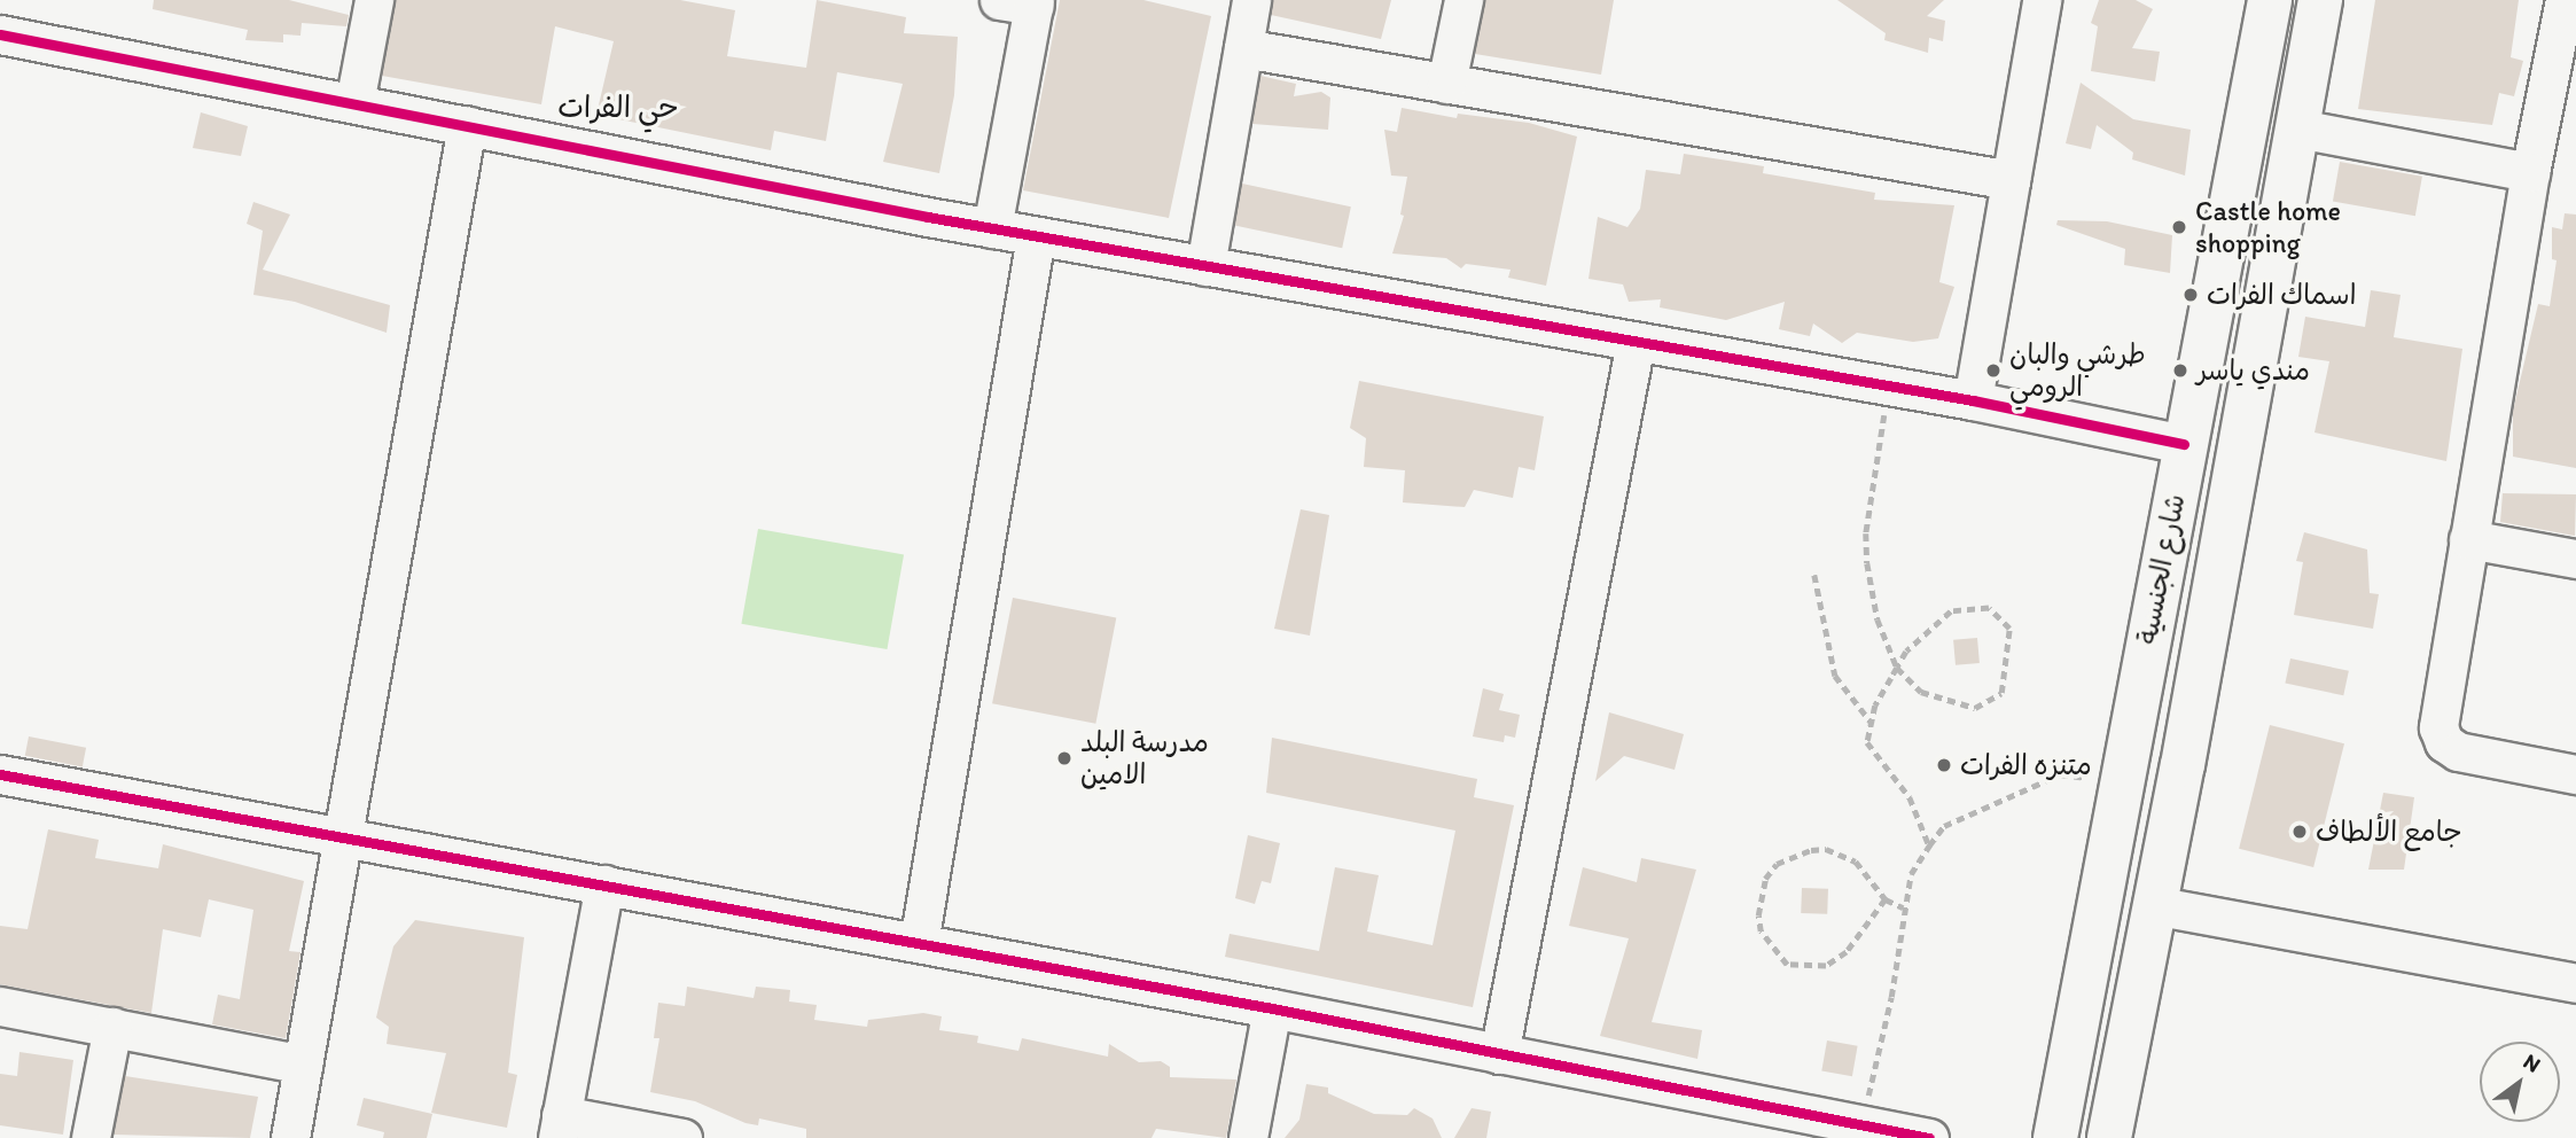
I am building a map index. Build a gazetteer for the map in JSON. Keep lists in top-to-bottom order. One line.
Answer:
{"streets":{"main road":["شارع الجنسية"]},"districts":["حي الفرات"],"places":["Castle home shopping","اسماك الفرات","طرشي والبان الرومي","مندي ياسر","مدرسة البلد الامين","متنزه الفرات","جامع الألطاف"],"north":"top right"}
